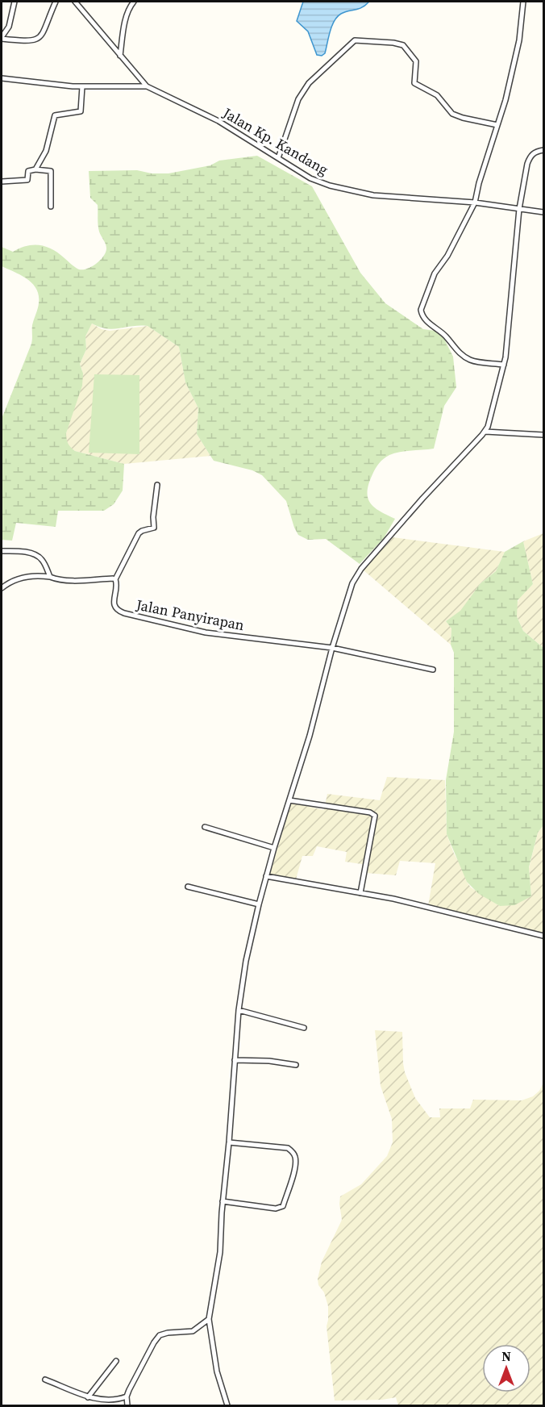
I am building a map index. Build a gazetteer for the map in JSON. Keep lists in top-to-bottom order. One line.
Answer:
{"streets":{"street":["Jalan Kp. Kandang","Jalan Panyirapan"]},"north":"top"}
